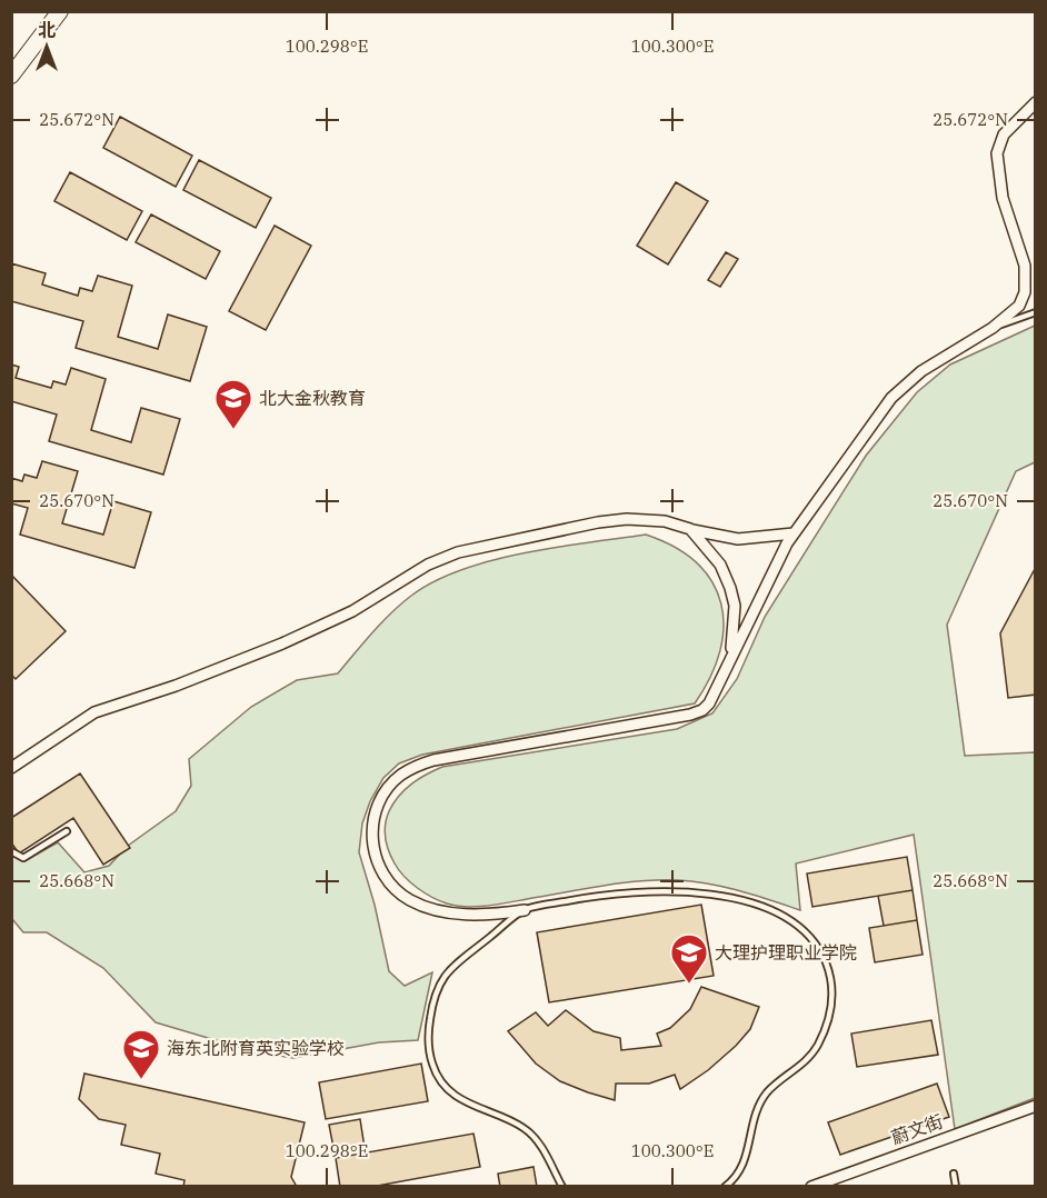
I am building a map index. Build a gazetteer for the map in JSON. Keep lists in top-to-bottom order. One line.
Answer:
{"streets":{"street":["蔚文街"]},"places":{"school or university":["北大金秋教育","大理护理职业学院","海东北附育英实验学校"]},"north":"top","coordinates":["100.298°E","100.300°E","25.672°N","25.670°N","25.668°N"]}
